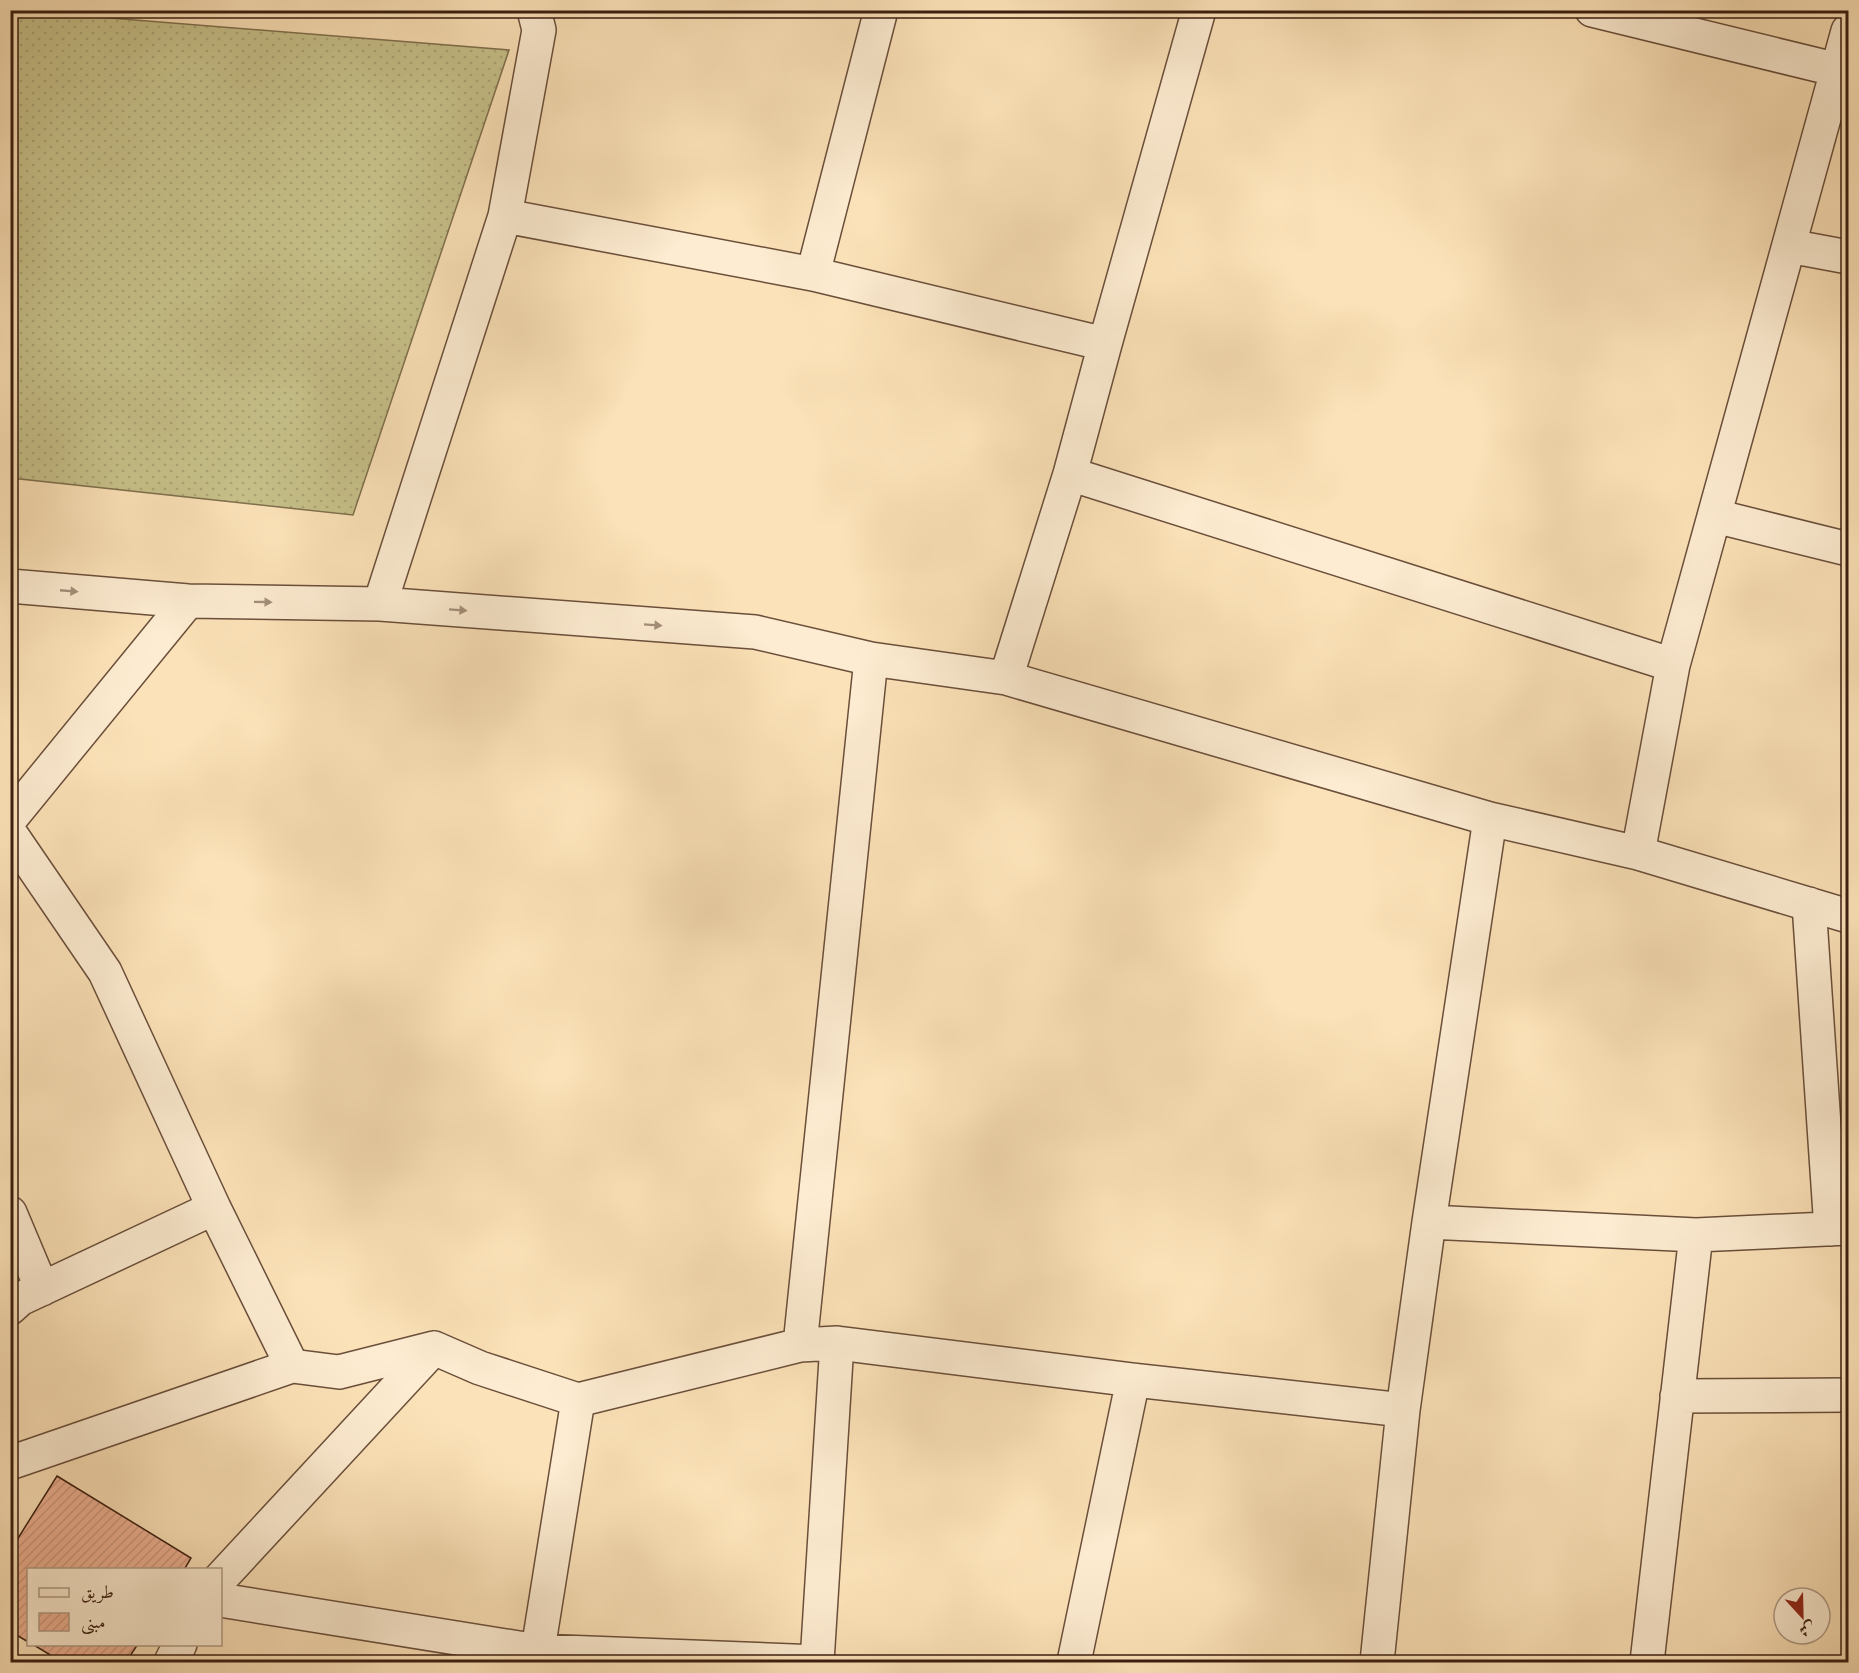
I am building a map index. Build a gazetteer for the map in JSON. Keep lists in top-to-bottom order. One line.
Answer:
{"legend":["طريق","مبنى"],"north":"bottom"}
